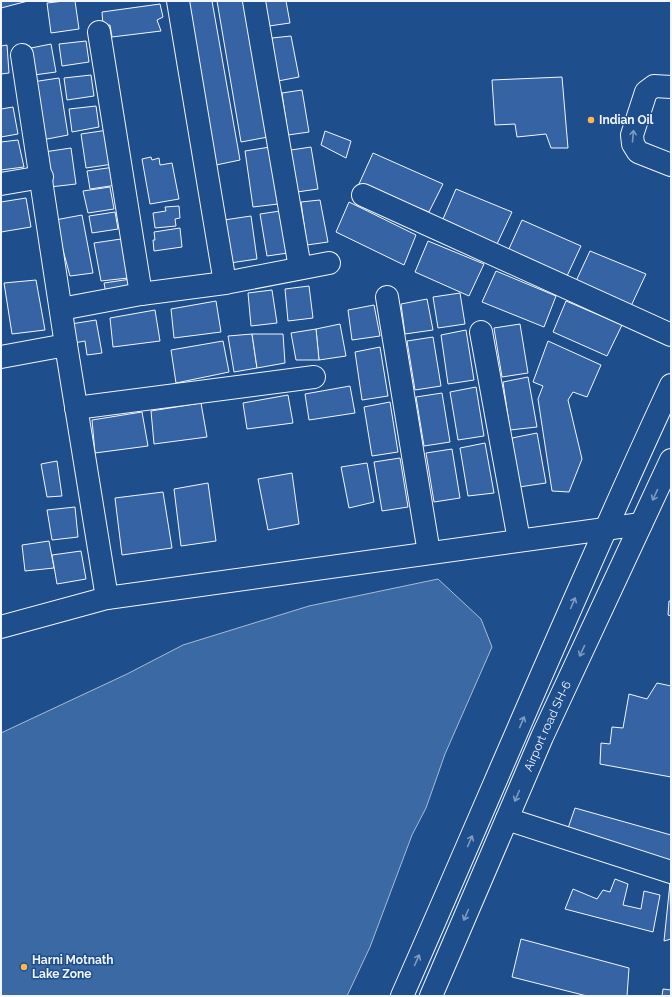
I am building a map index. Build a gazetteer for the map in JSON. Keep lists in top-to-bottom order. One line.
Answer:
{"streets":{"street":["Airport road SH-6"]},"places":["Indian Oil","Harni Motnath Lake Zone"]}
